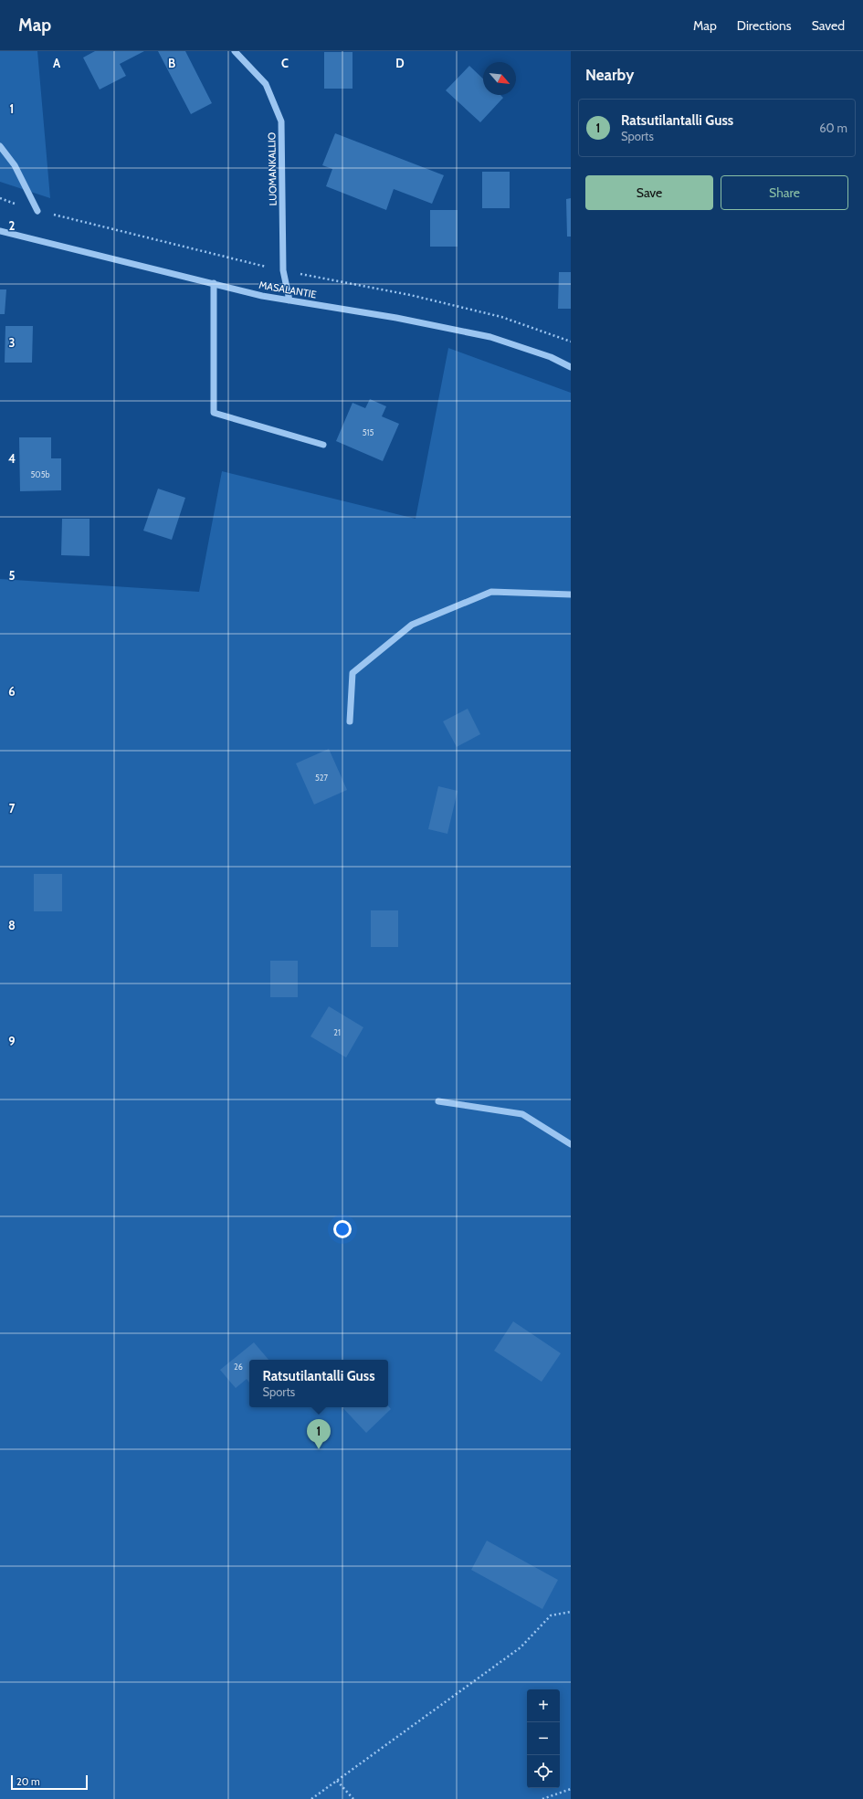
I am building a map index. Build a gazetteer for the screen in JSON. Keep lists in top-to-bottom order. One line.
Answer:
{"streets":{"street":["LUOMANKALLIO","MASALANTIE"]},"crossings":[["LUOMANKALLIO","MASALANTIE"]],"house_numbers":["515","505b","527","21","26"],"scale_bar":"20 m","north":"bottom right","page":{"header":"Map","nav":["Map","Directions","Saved"],"heading":"Nearby","list":[{"mark":"1","name":"Ratsutilantalli Guss","note":"Sports","value":"60 m"}],"buttons":["Save","Share"],"popup":["Ratsutilantalli Guss","Sports"],"pins":"1","map_buttons":["+","−"],"scale":"20 m"},"grid":{"columns":["A","B","C","D"],"rows":["1","2","3","4","5","6","7","8","9"]}}
